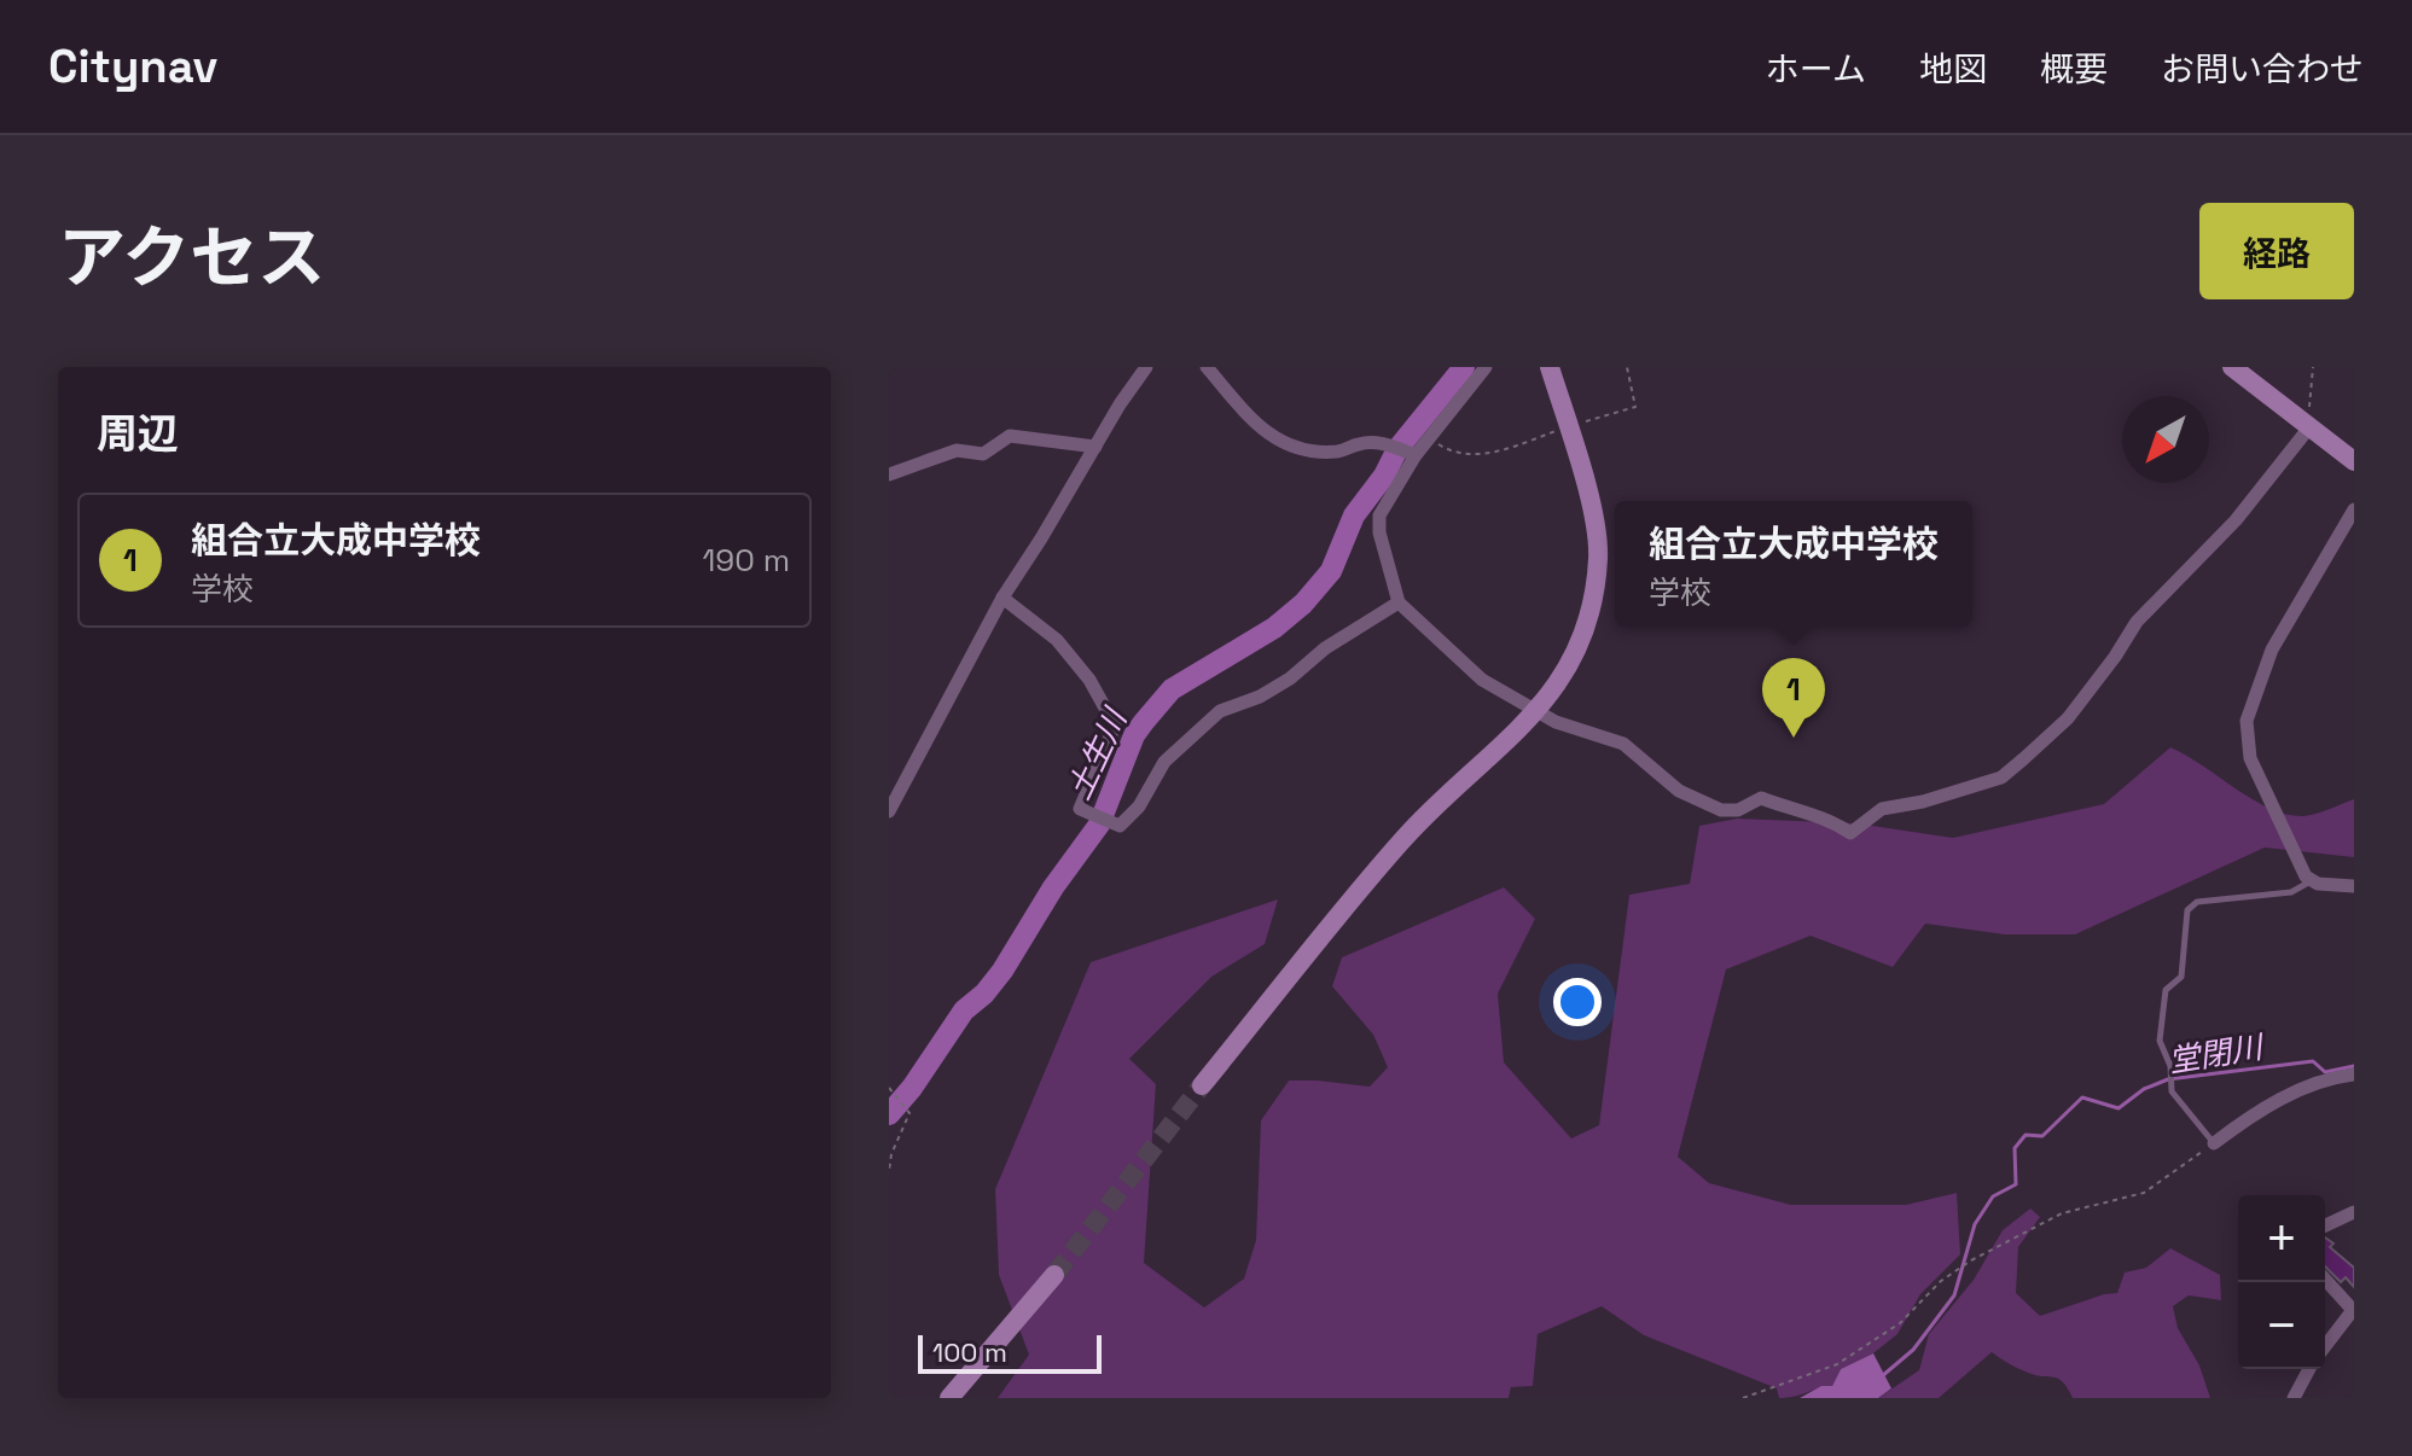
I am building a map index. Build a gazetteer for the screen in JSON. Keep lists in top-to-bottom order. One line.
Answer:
{"water":["土生川","堂閉川"],"scale_bar":"100 m","north":"bottom left","page":{"header":"Citynav","nav":["ホーム","地図","概要","お問い合わせ"],"title":"アクセス","buttons":"経路","heading":"周辺","list":[{"mark":"1","name":"組合立大成中学校","note":"学校","value":"190 m"}],"popup":["組合立大成中学校","学校"],"pins":"1","map_buttons":["+","−"],"scale":"100 m"}}
